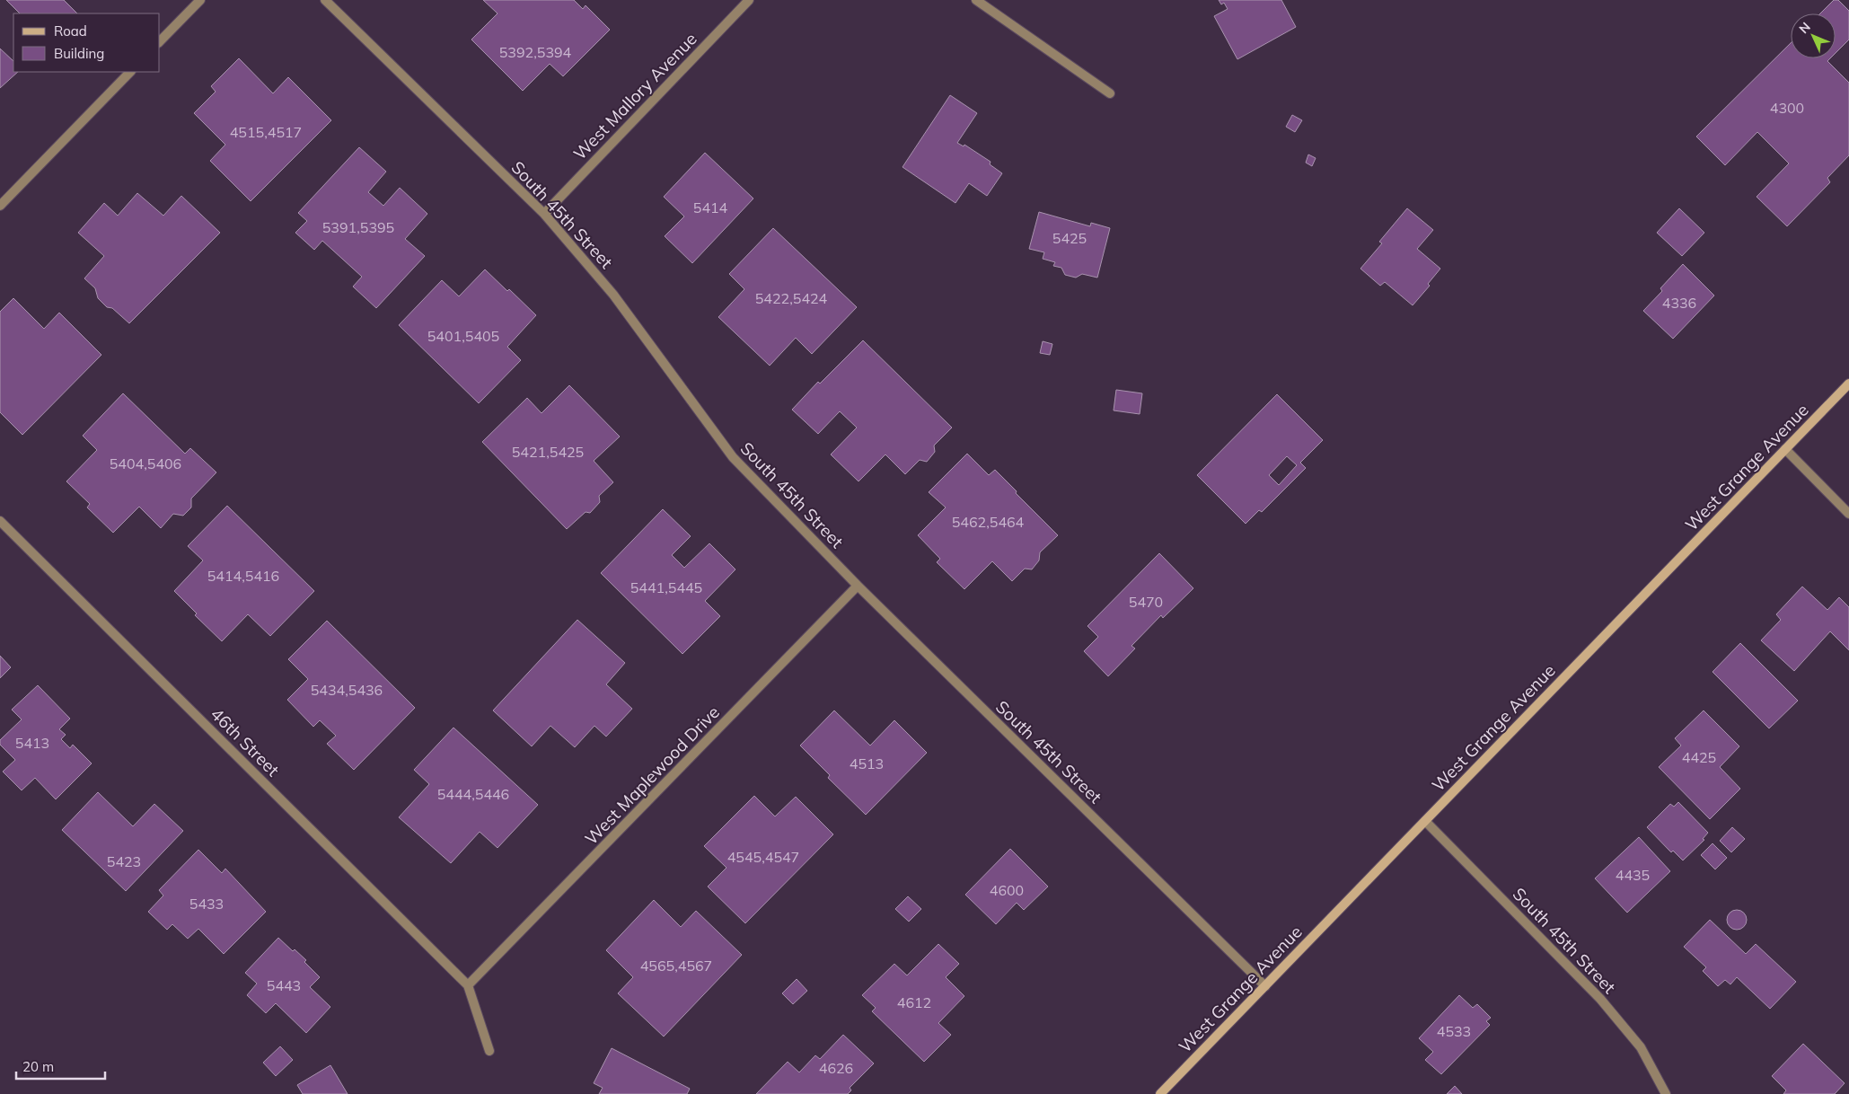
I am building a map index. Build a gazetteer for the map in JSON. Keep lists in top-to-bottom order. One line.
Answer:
{"streets":{"street":["West Mallory Avenue","South 45th Street","West Grange Avenue","46th Street","West Maplewood Drive"]},"crossings":[["West Mallory Avenue","South 45th Street"],["South 45th Street","West Grange Avenue"],["South 45th Street","West Maplewood Drive"],["46th Street","West Maplewood Drive"]],"house_numbers":["5392,5394","4300","4515,4517","5414","5391,5395","5425","5422,5424","4336","5401,5405","5421,5425","5404,5406","5462,5464","5414,5416","5441,5445","5470","5434,5436","5413","4425","4513","5444,5446","4545,4547","5423","4435","4600","5433","4565,4567","5443","4612","4533","4626"],"legend":["Road","Building"],"scale_bar":"20 m","north":"top left"}
